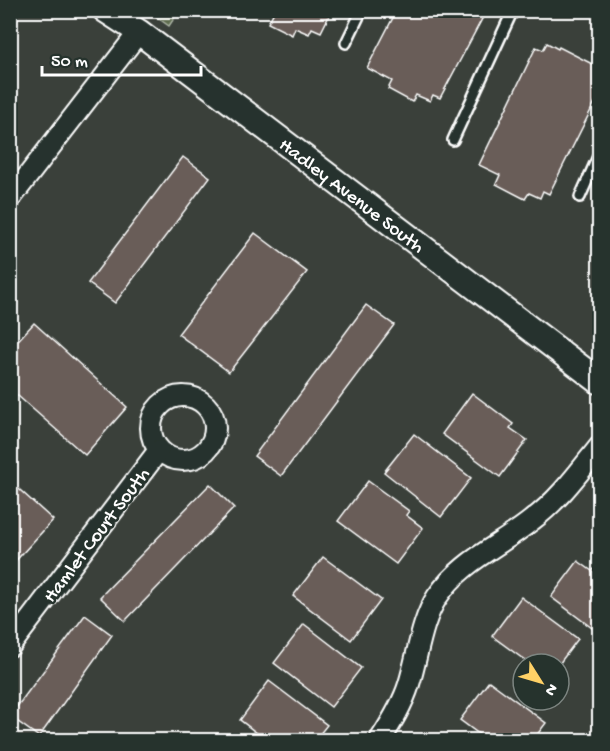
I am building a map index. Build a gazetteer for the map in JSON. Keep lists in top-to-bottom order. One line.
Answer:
{"streets":{"street":["Hadley Avenue South","Hamlet Court South"]},"scale_bar":"50 m","north":"bottom right"}
